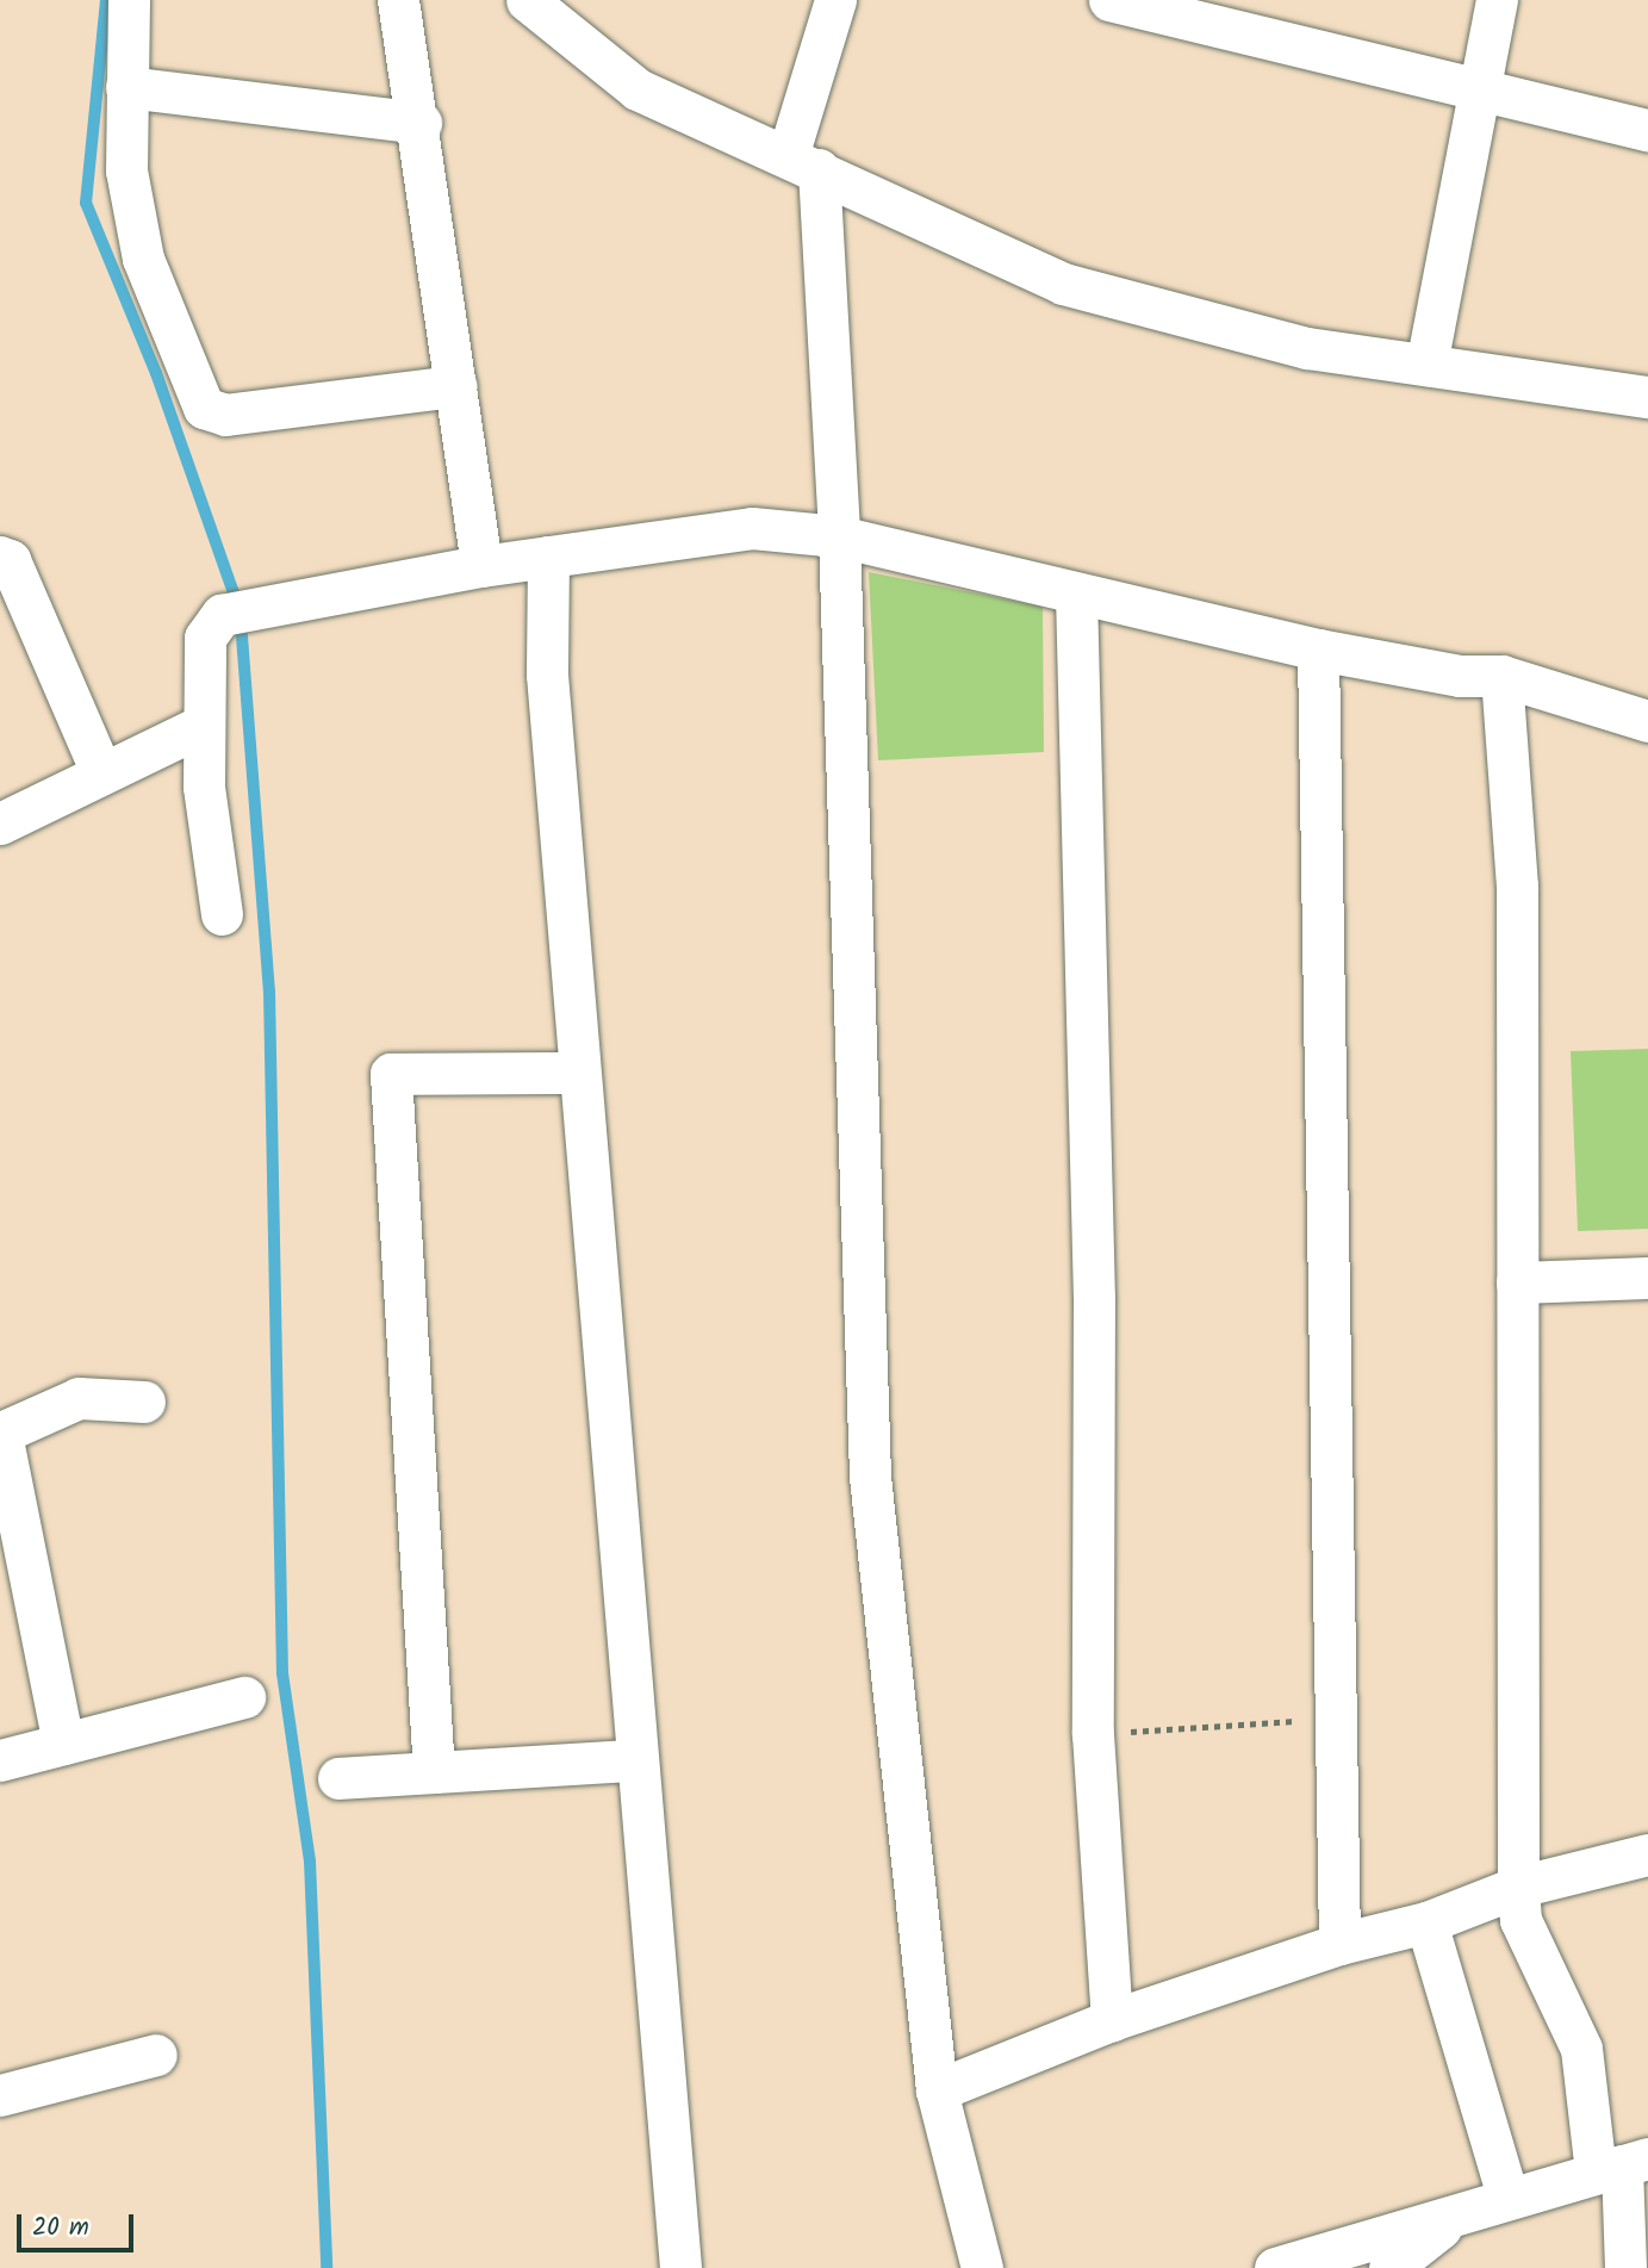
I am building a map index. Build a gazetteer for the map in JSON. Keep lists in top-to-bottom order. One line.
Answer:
{"scale_bar":"20 m"}
